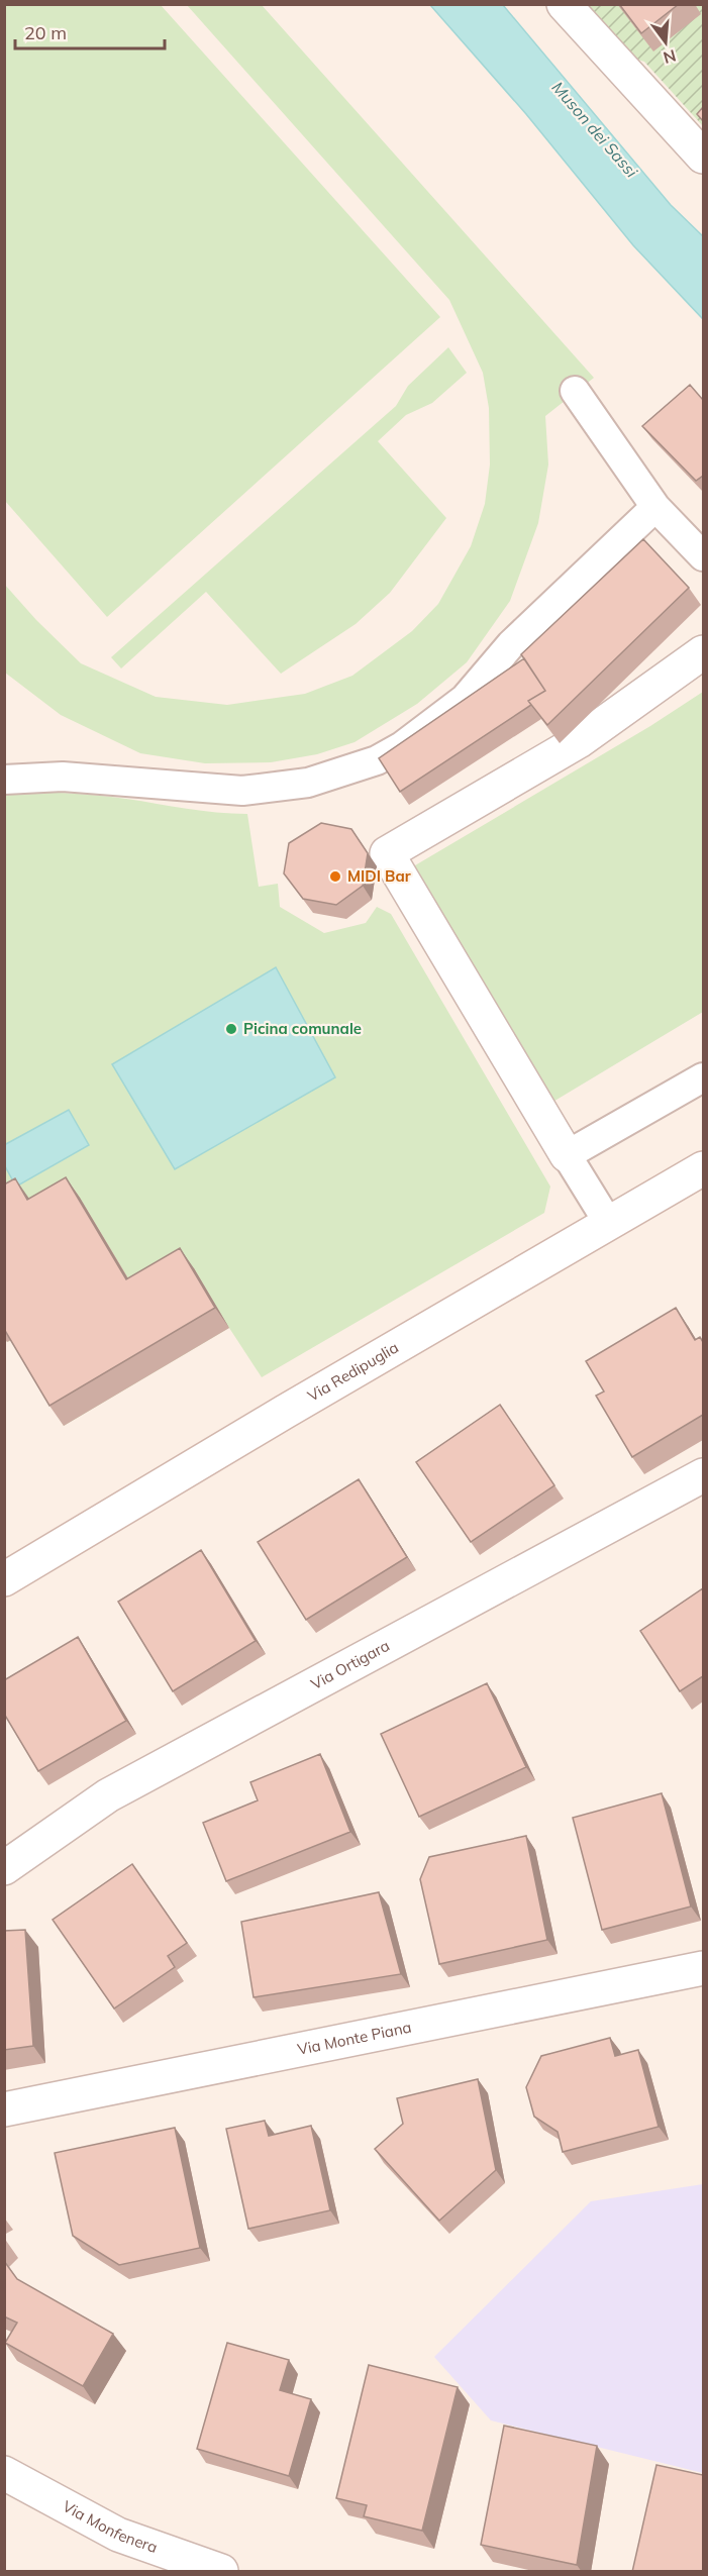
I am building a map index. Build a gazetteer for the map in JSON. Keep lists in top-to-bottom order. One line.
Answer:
{"streets":{"street":["Via Redipuglia","Via Ortigara","Via Monte Piana","Via Monfenera"]},"water":["Muson dei Sassi"],"places":["MIDI Bar","Picina comunale"],"scale_bar":"20 m","north":"bottom"}
